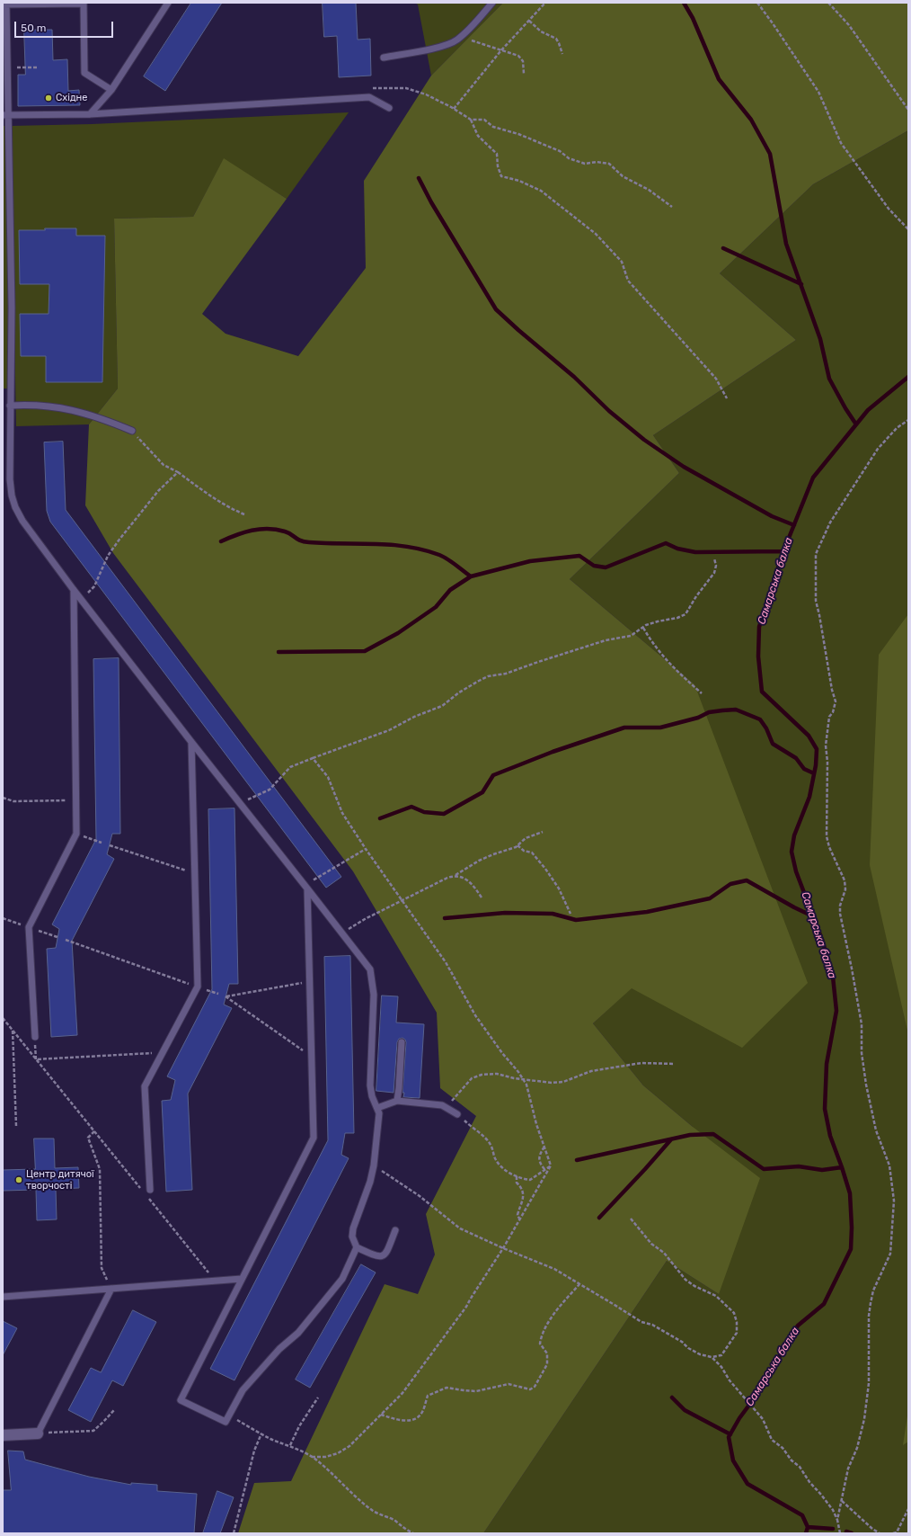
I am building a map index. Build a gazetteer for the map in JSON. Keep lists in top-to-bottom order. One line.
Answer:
{"water":["Самарська балка"],"places":["Східне","Центр дитячої творчості"],"scale_bar":"50 m"}
